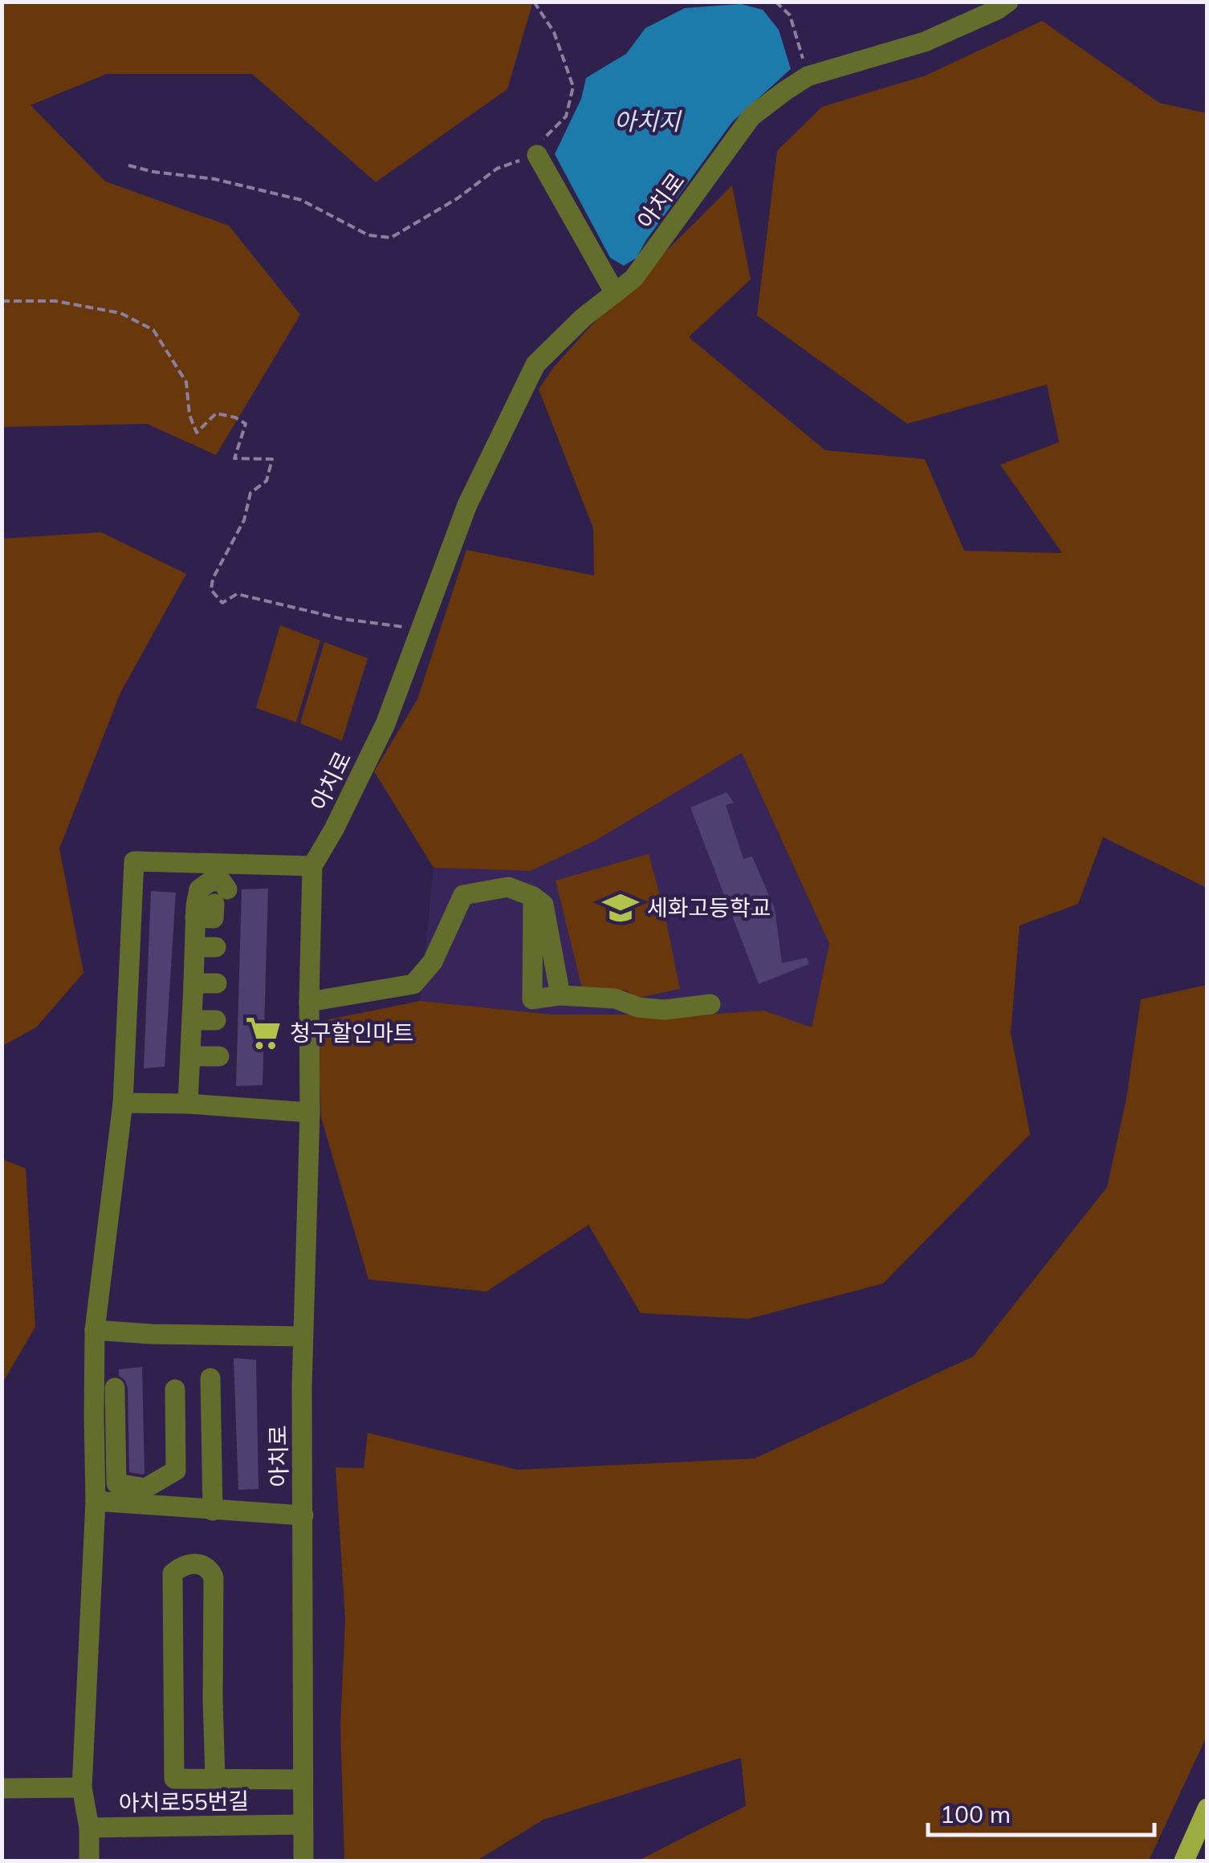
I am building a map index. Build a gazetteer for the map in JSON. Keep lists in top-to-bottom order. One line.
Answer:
{"streets":{"street":["아치로","아치로55번길"]},"crossings":[["아치로","아치로55번길"]],"water":["아치지"],"places":{"school or university":["세화고등학교"],"supermarket":["청구할인마트"]},"scale_bar":"100 m"}
